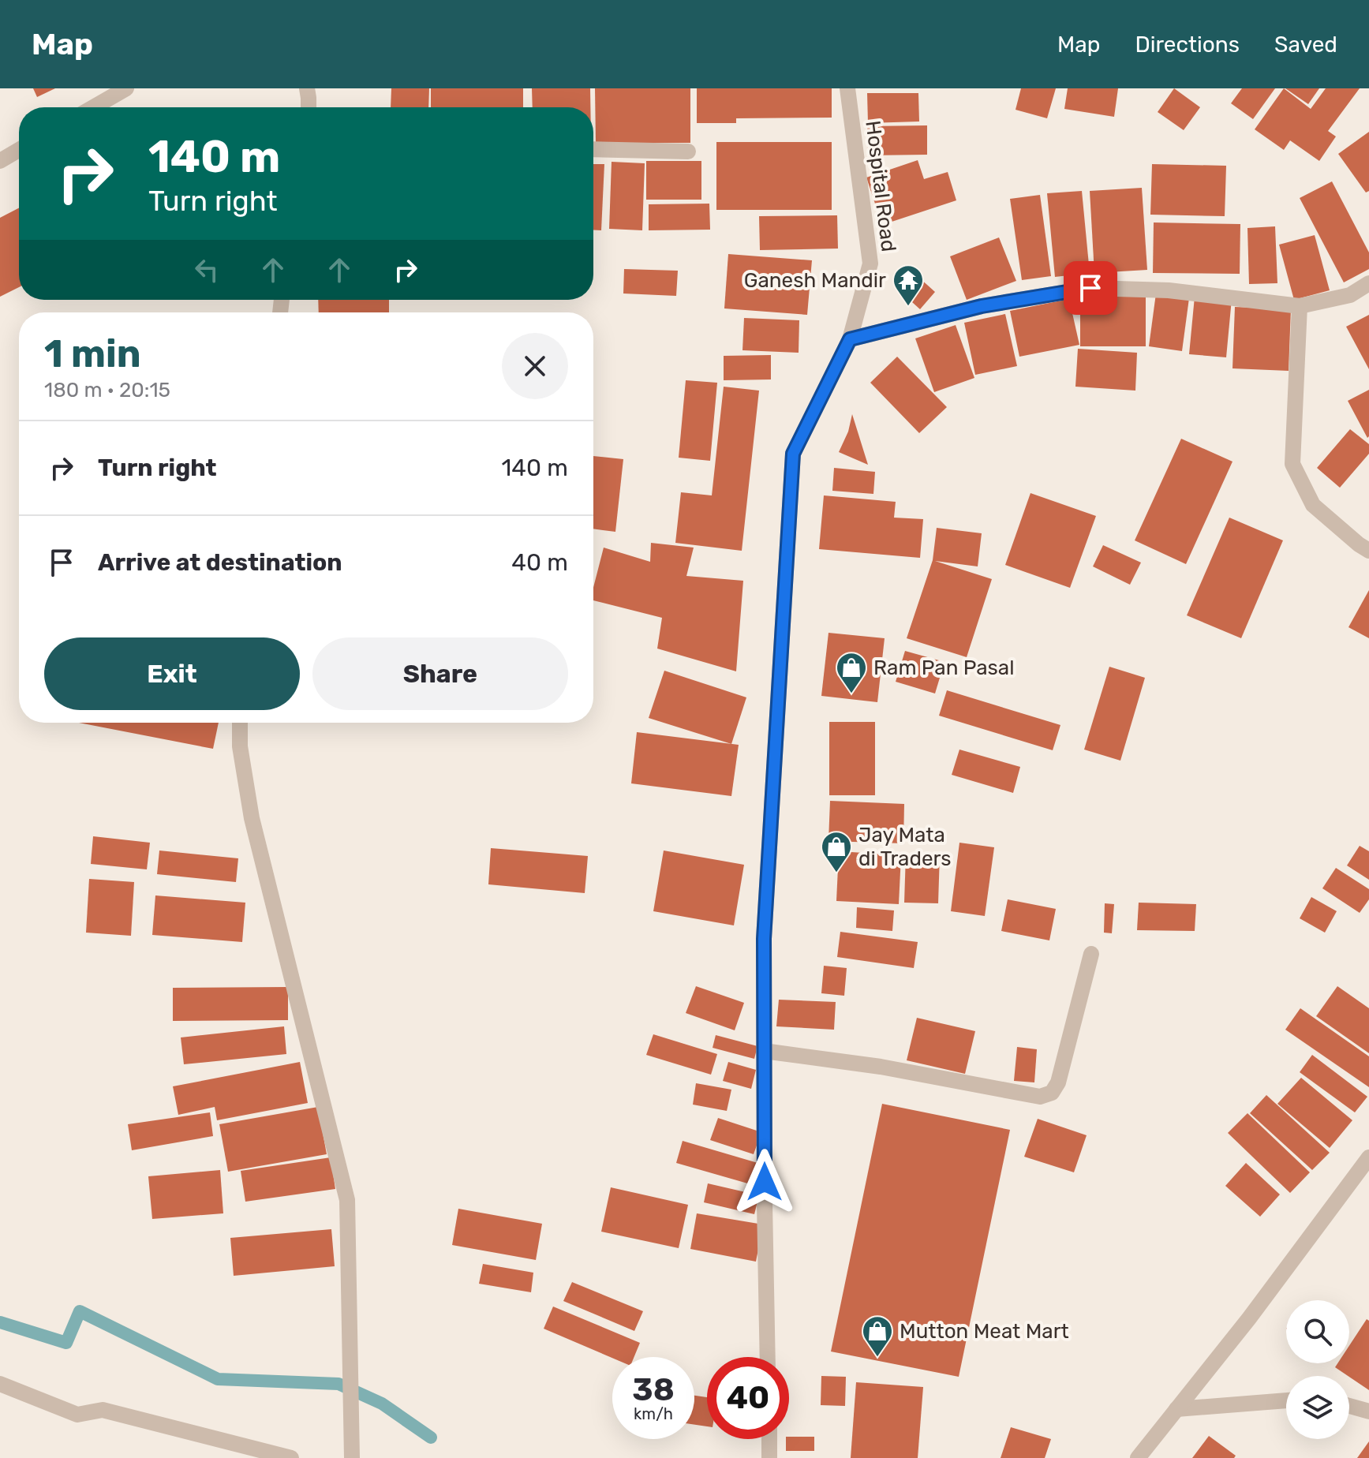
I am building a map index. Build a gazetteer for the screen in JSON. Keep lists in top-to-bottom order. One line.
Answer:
{"streets":{"street":["Hospital Road"]},"places":{"temple":["Ganesh Mandir"],"shop":["Ram Pan Pasal","Jay Mata di Traders","Mutton Meat Mart"]},"page":{"header":"Map","nav":["Map","Directions","Saved"],"turn":["140 m","Turn right"],"heading":["1 min","180 m · 20:15"],"list":[{"name":"Turn right","value":"140 m"},{"name":"Arrive at destination","value":"40 m"}],"buttons":["Exit","Share"],"speed":"38 km/h","limit":"40"}}
